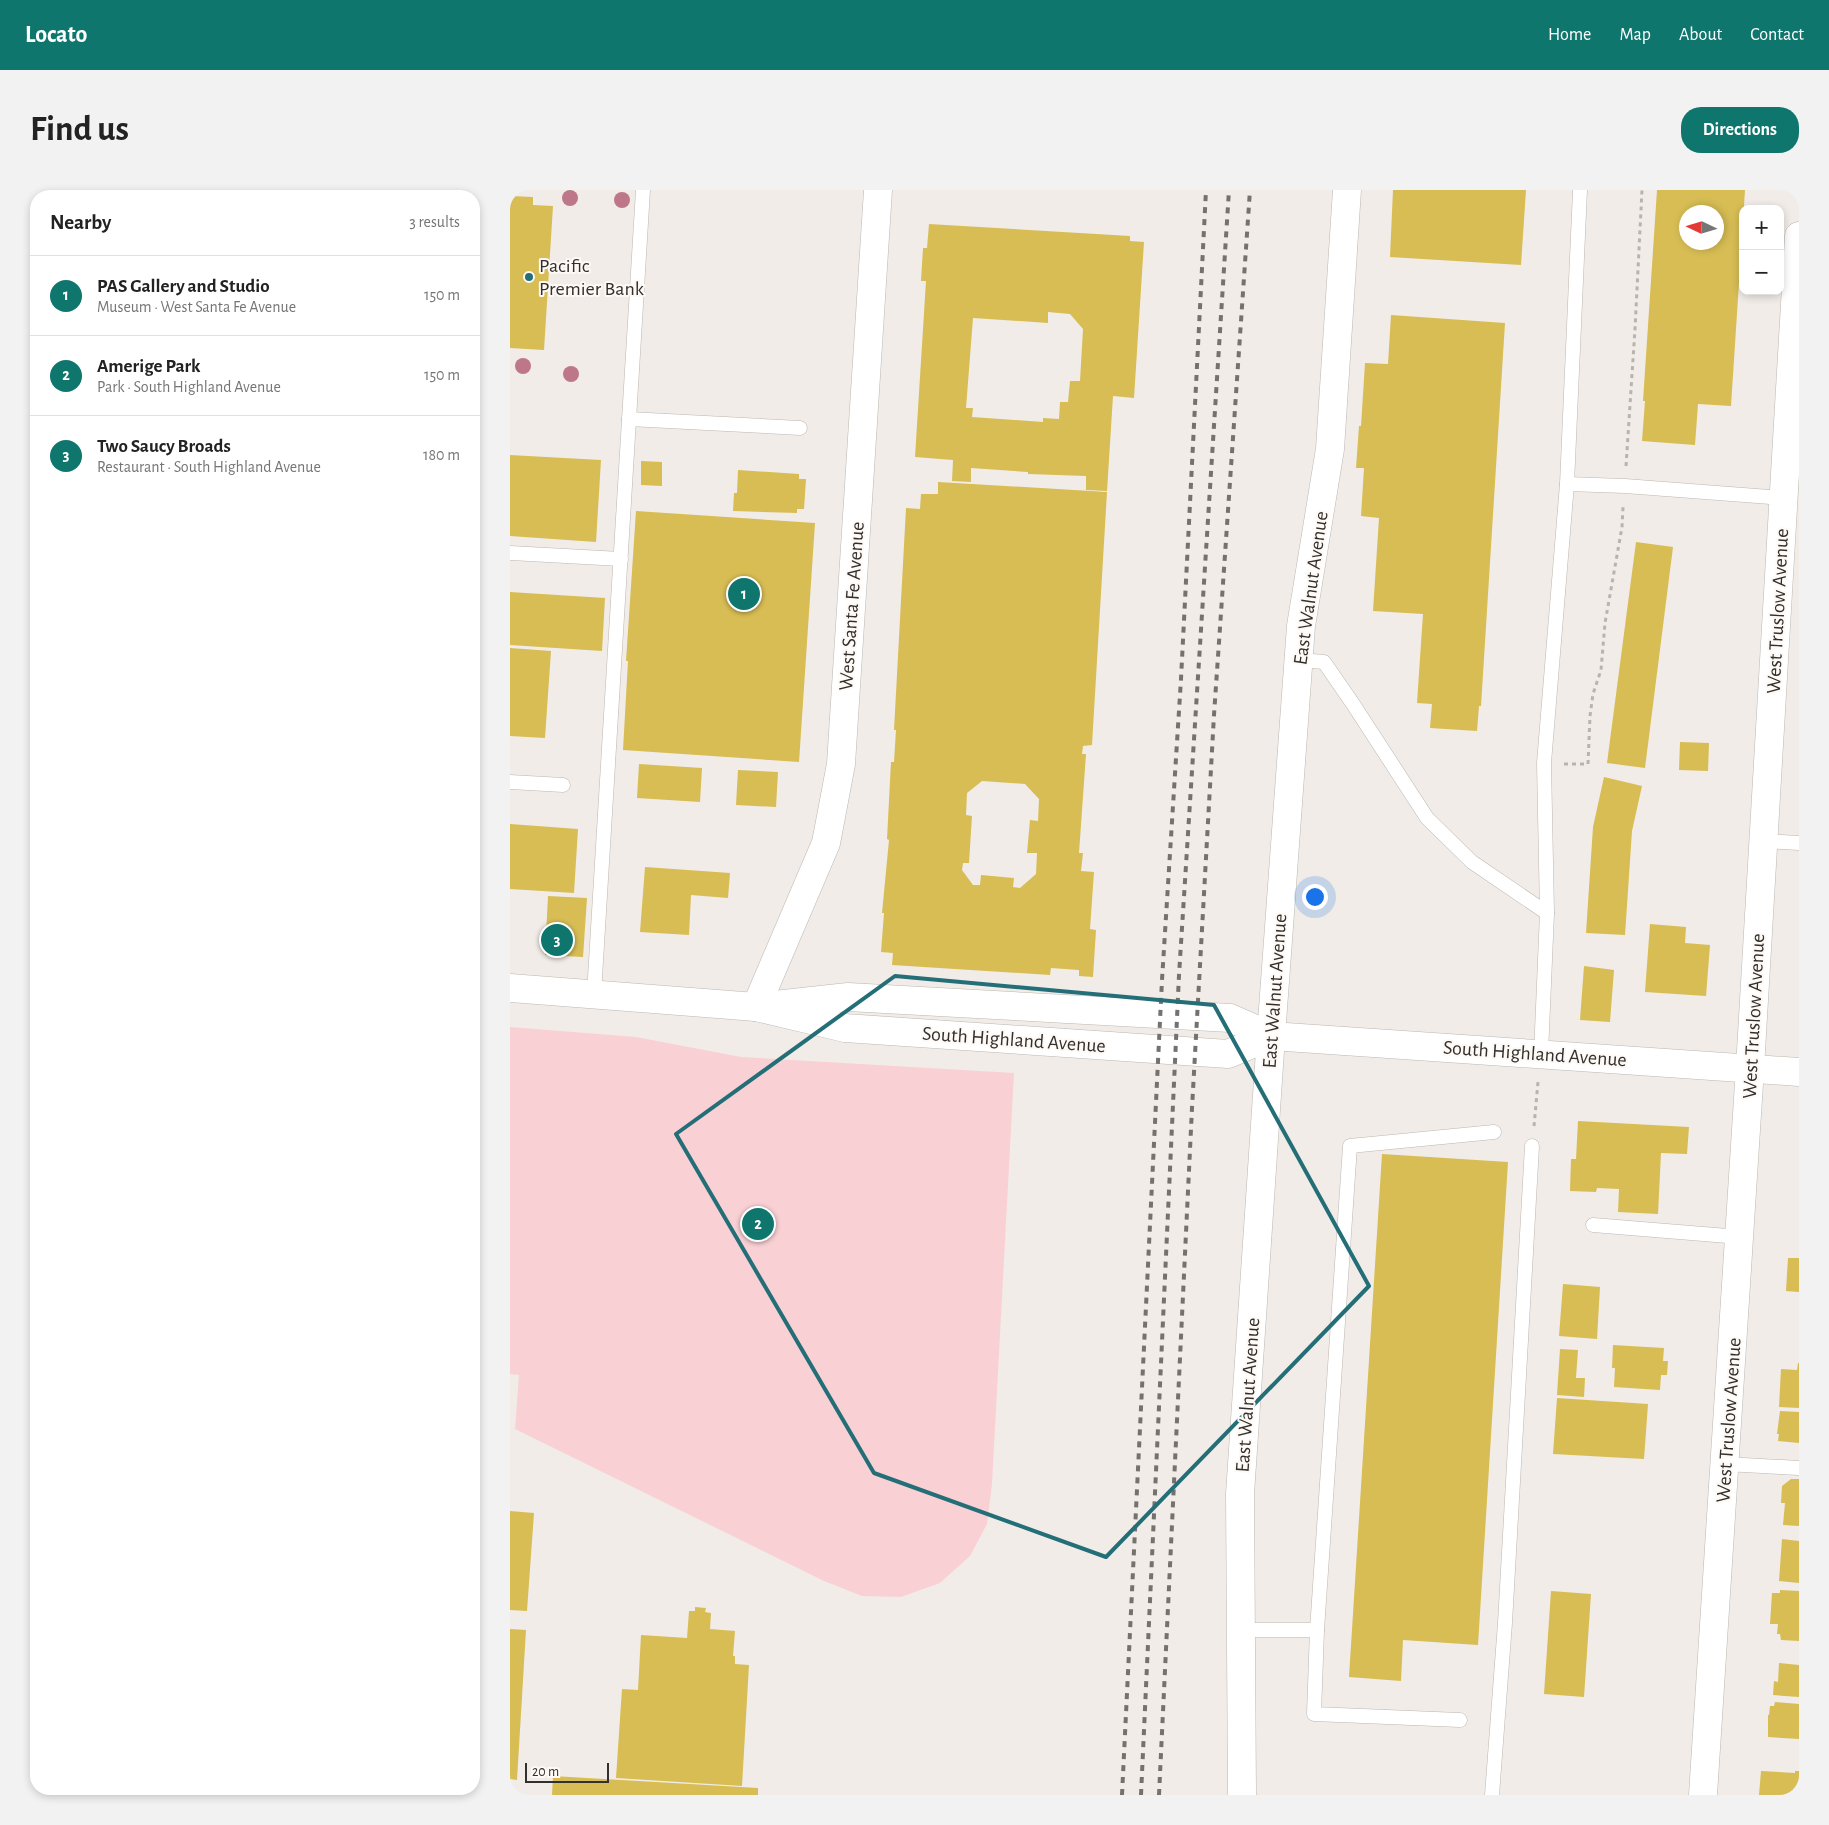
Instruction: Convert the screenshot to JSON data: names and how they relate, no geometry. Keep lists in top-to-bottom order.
{
  "streets": {
    "street": [
      "East Walnut Avenue",
      "West Santa Fe Avenue",
      "West Truslow Avenue",
      "South Highland Avenue"
    ]
  },
  "crossings": [
    ["East Walnut Avenue", "South Highland Avenue"],
    ["West Santa Fe Avenue", "South Highland Avenue"],
    ["West Truslow Avenue", "South Highland Avenue"]
  ],
  "places": ["Pacific Premier Bank"],
  "scale_bar": "20 m",
  "north": "left",
  "page": {
    "header": "Locato",
    "nav": [
      "Home",
      "Map",
      "About",
      "Contact"
    ],
    "buttons": "Directions",
    "title": "Find us",
    "heading": ["Nearby", "3 results"],
    "map_buttons": ["+", "−"],
    "list": [
      {
        "mark": "1",
        "name": "PAS Gallery and Studio",
        "note": "Museum · West Santa Fe Avenue",
        "value": "150 m"
      },
      {
        "mark": "2",
        "name": "Amerige Park",
        "note": "Park · South Highland Avenue",
        "value": "150 m"
      },
      {
        "mark": "3",
        "name": "Two Saucy Broads",
        "note": "Restaurant · South Highland Avenue",
        "value": "180 m"
      }
    ],
    "pins": ["1", "3", "2"],
    "scale": "20 m"
  }
}
